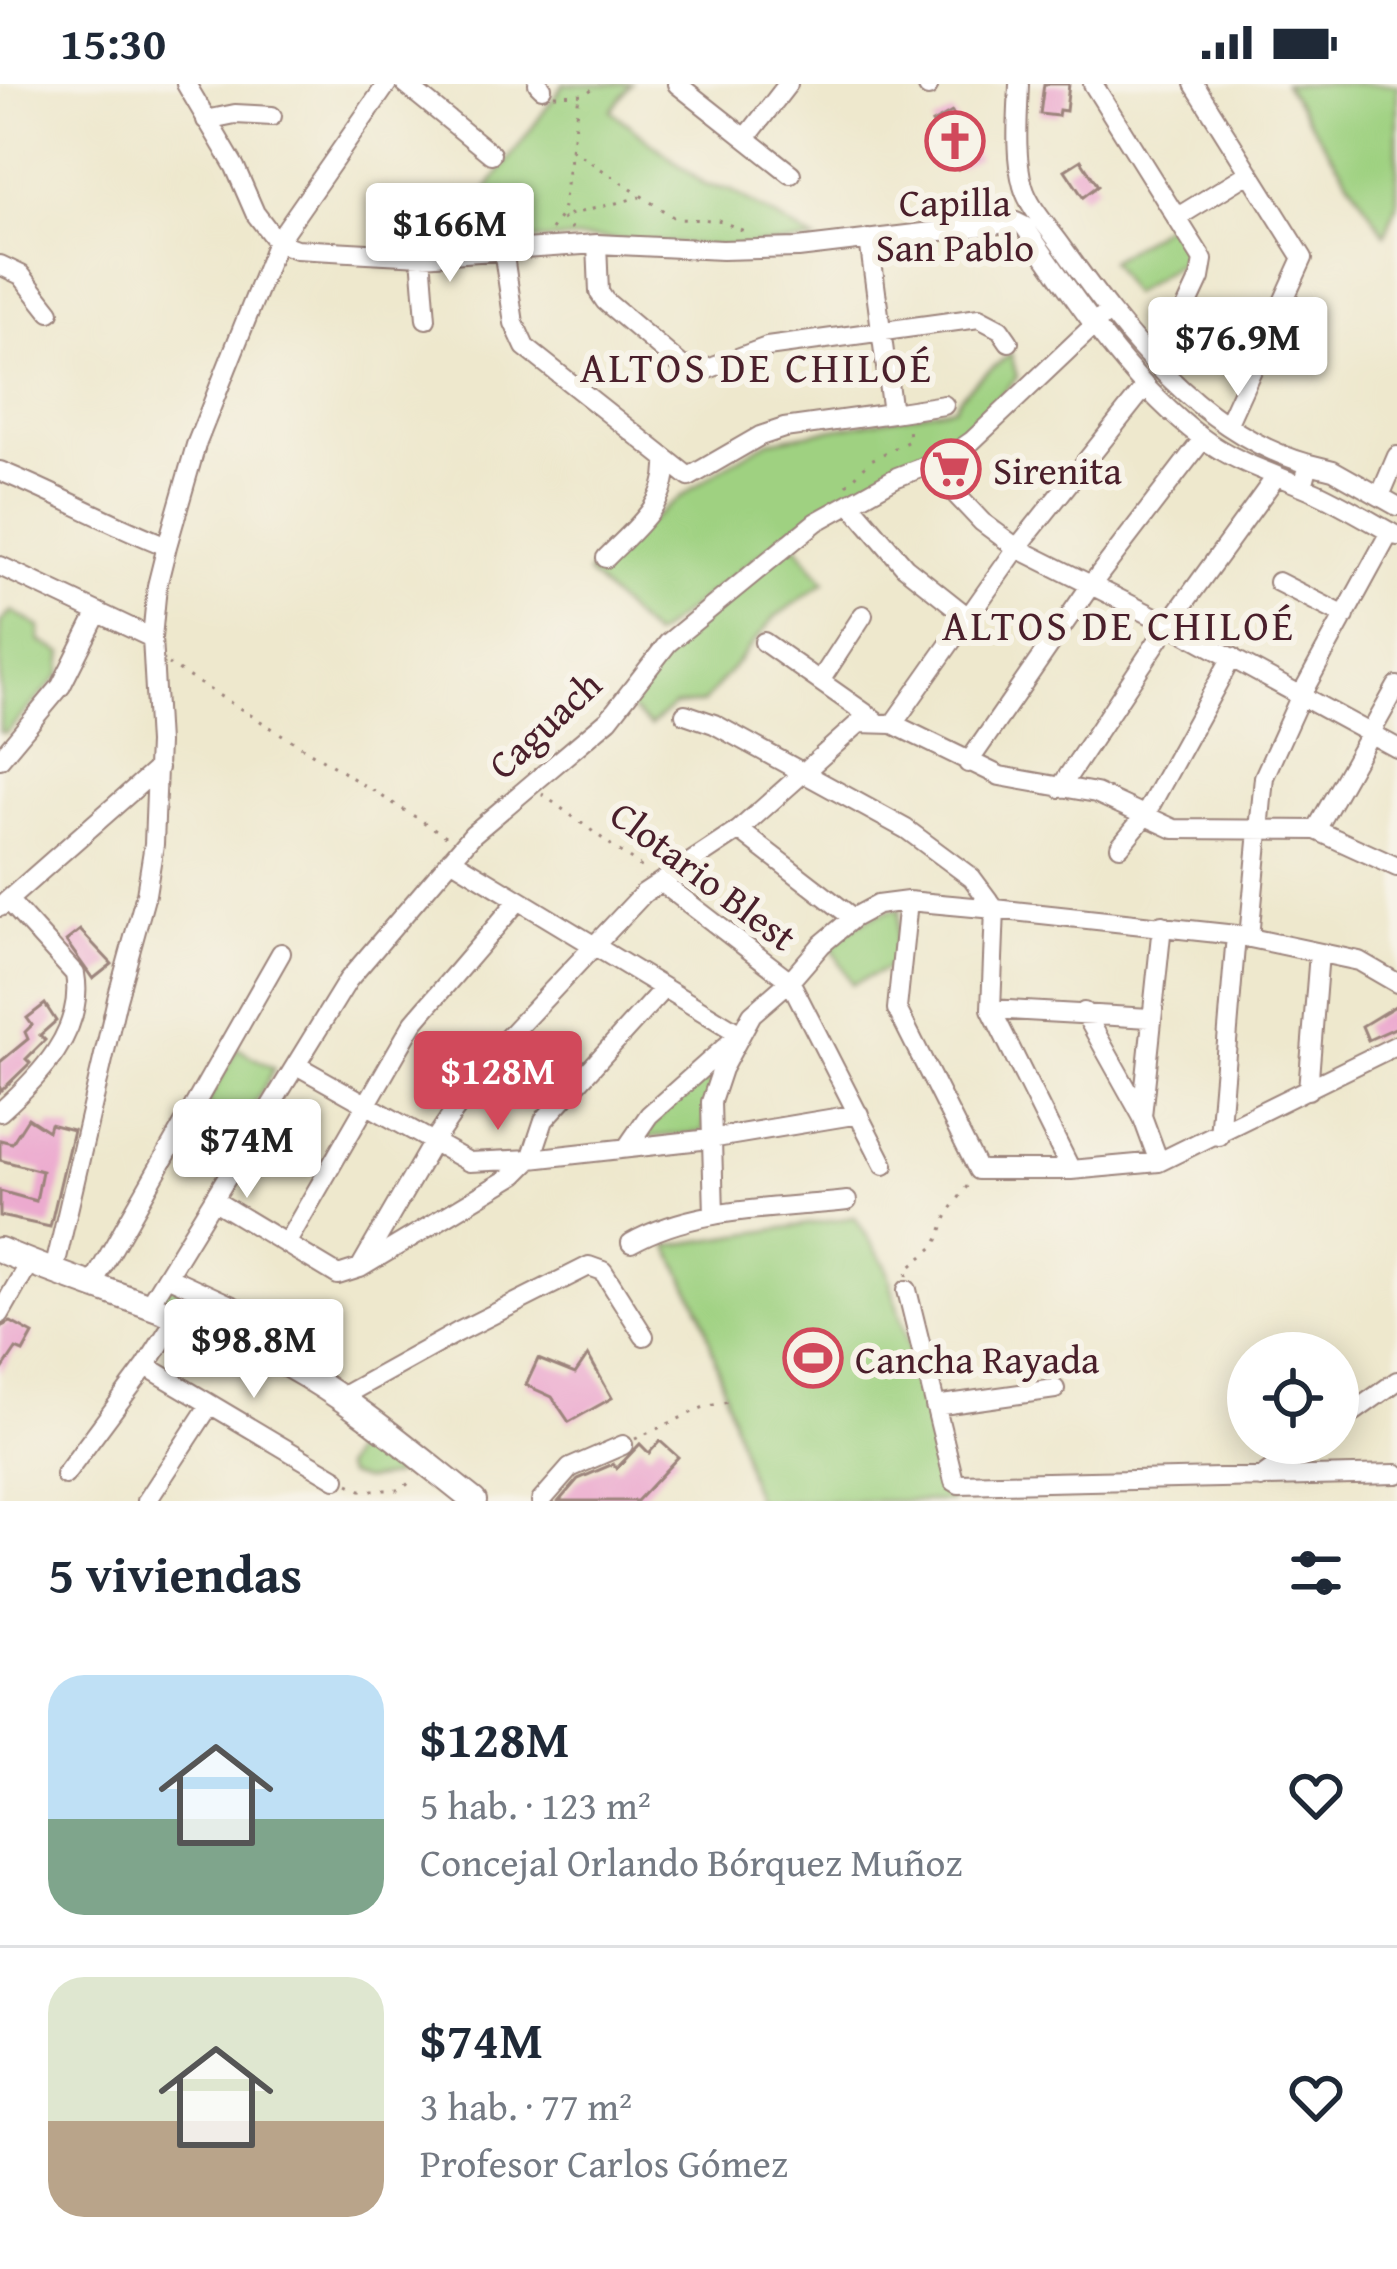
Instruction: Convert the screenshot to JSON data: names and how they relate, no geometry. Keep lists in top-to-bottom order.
{
  "streets": {
    "street": ["Caguach", "Clotario Blest"]
  },
  "crossings": [
    ["Caguach", "Clotario Blest"]
  ],
  "districts": ["ALTOS DE CHILOÉ", "ALTOS DE CHILOÉ"],
  "places": {
    "church": ["Capilla San Pablo"],
    "supermarket": ["Sirenita"],
    "sports": ["Cancha Rayada"]
  },
  "page": {
    "status": "15:30",
    "price": [
      "$166M",
      "$76.9M",
      "$128M",
      "$74M",
      "$98.8M"
    ],
    "heading": "5 viviendas",
    "list": [
      {
        "name": "$128M",
        "note": "5 hab. · 123 m² · Concejal Orlando Bórquez Muñoz"
      },
      {
        "name": "$74M",
        "note": "3 hab. · 77 m² · Profesor Carlos Gómez"
      }
    ]
  }
}
